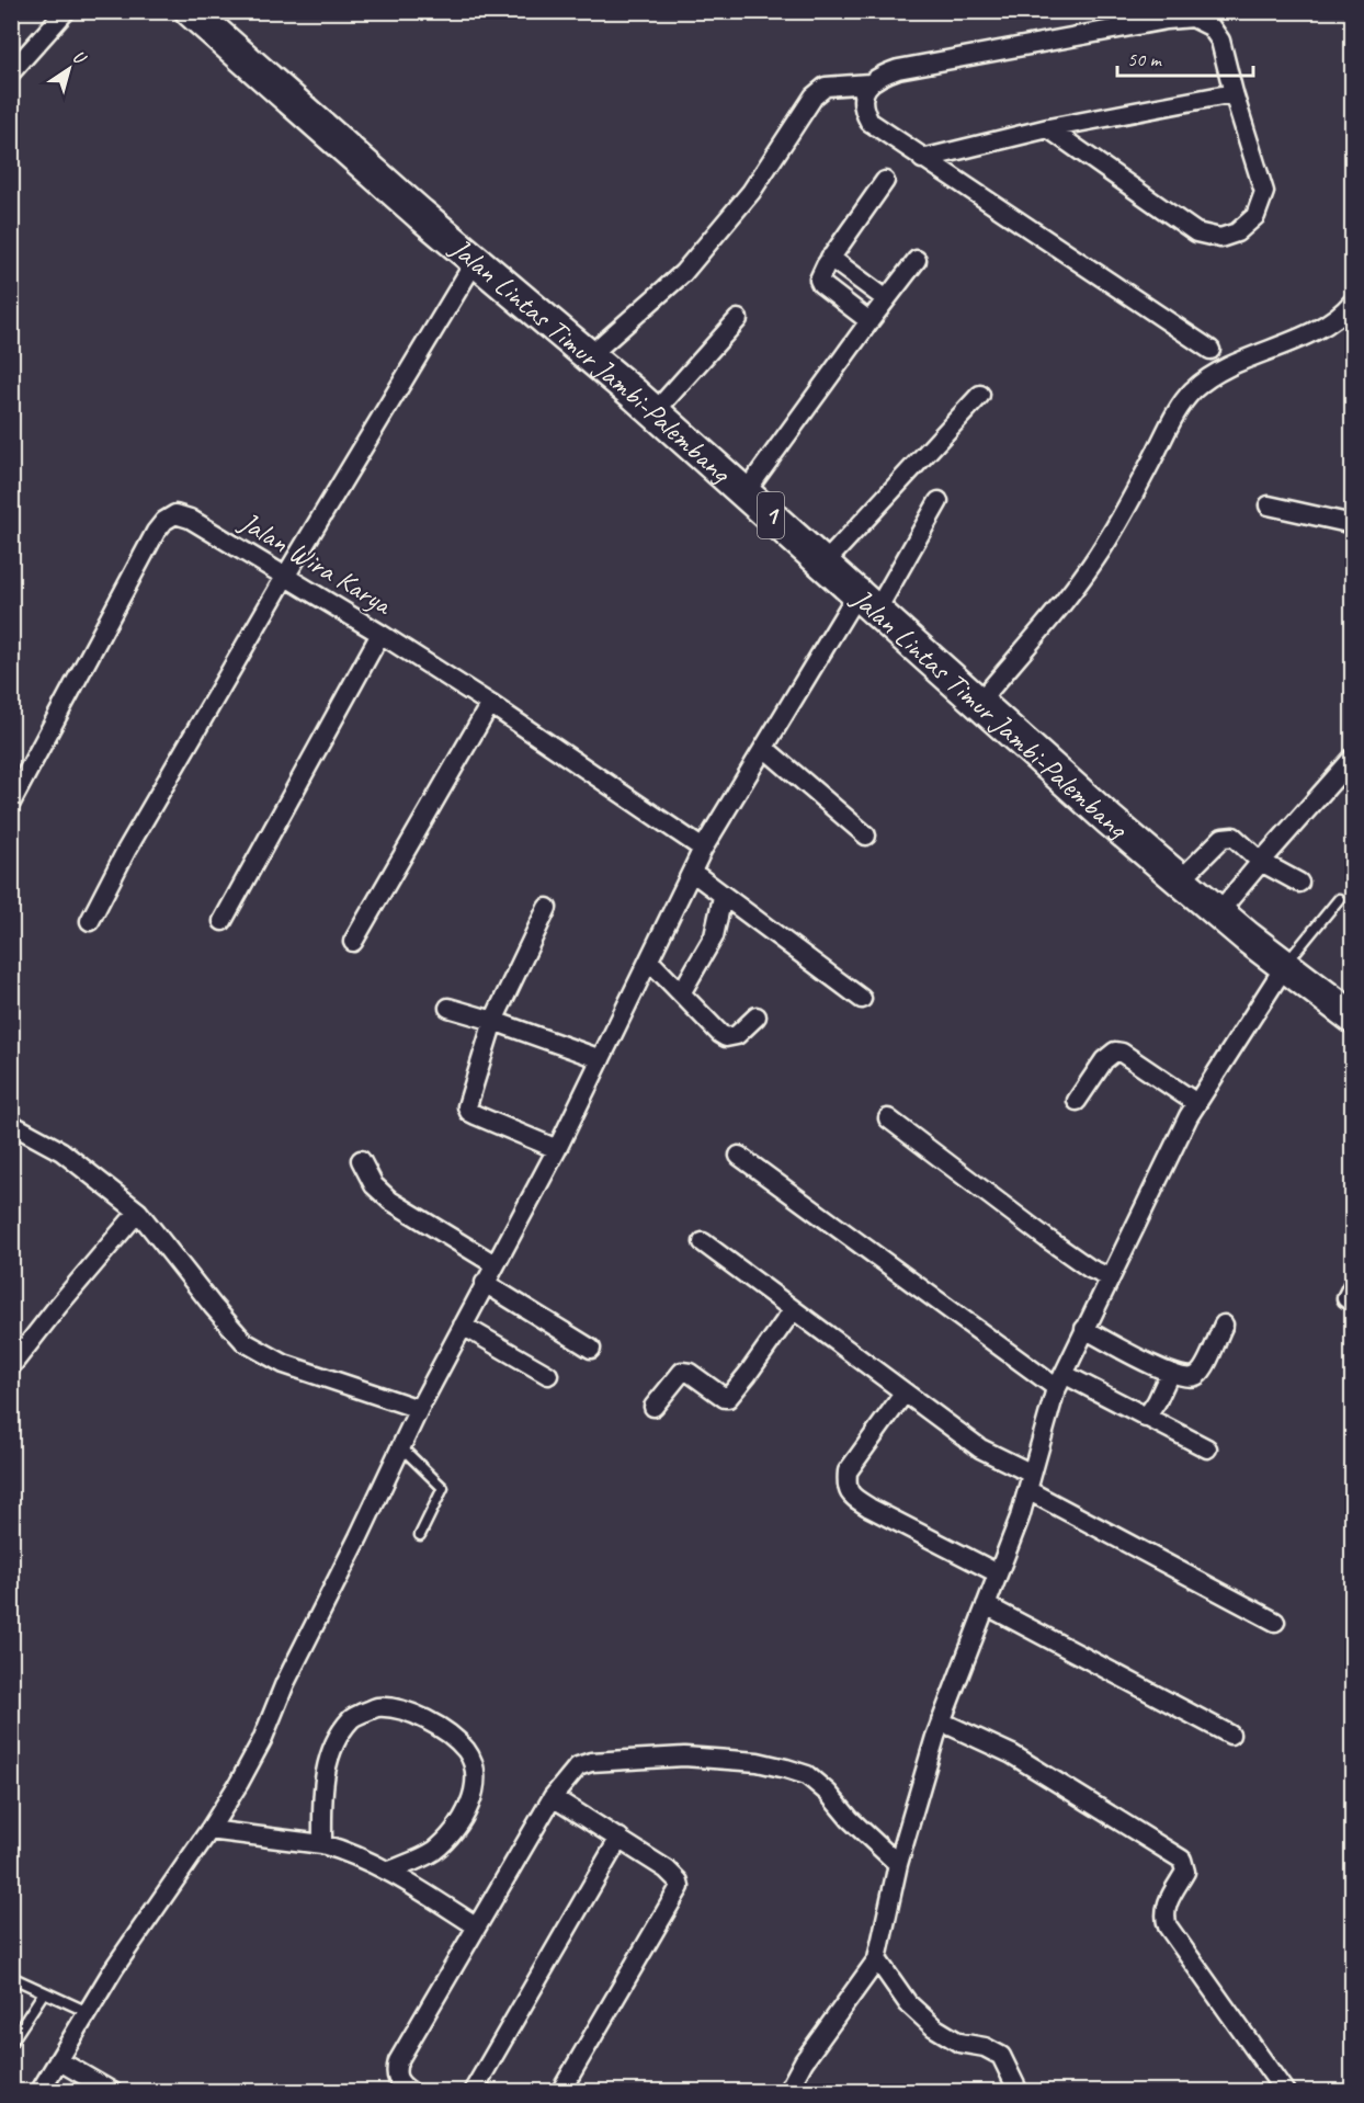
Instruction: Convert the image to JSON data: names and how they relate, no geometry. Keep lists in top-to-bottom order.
{
  "streets": {
    "highway": ["Jalan Lintas Timur Jambi-Palembang", "1"],
    "street": ["Jalan Wira Karya"]
  },
  "scale_bar": "50 m",
  "north": "top right"
}
